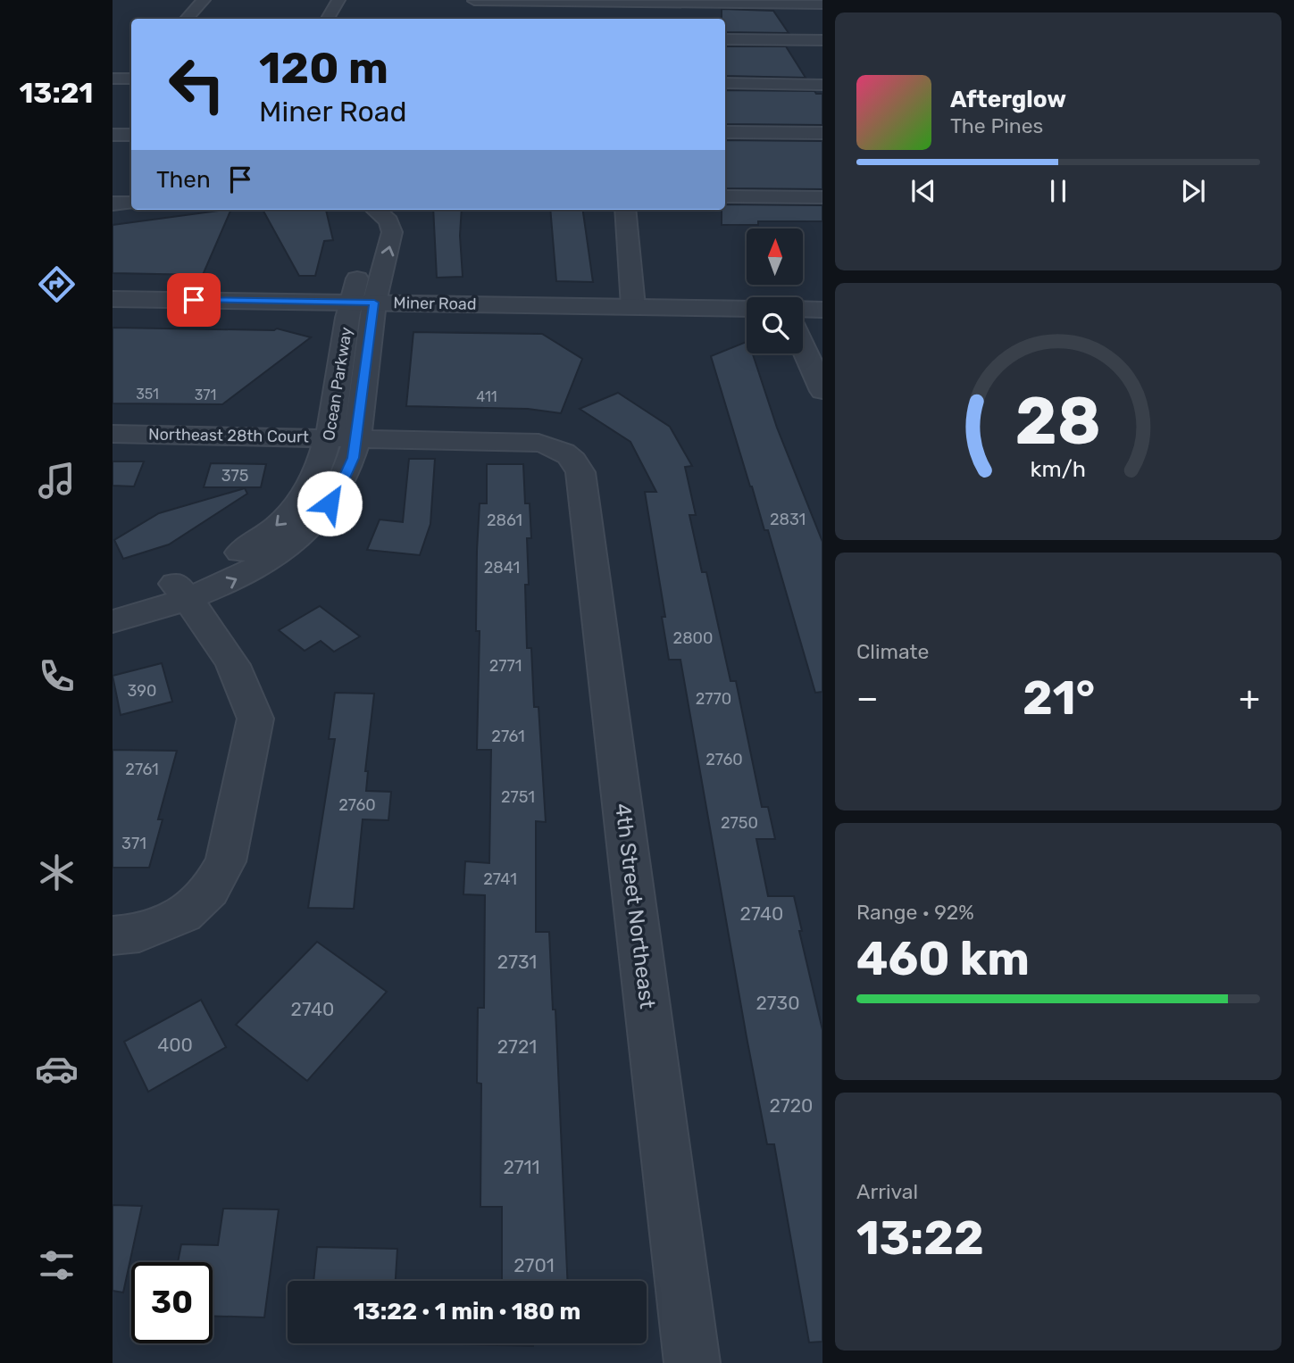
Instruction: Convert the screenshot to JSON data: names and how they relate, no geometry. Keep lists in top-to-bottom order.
{
  "streets": {
    "street": [
      "Miner Road",
      "Ocean Parkway",
      "Northeast 28th Court",
      "4th Street Northeast"
    ]
  },
  "crossings": [
    ["Miner Road", "Ocean Parkway"],
    ["Ocean Parkway", "Northeast 28th Court"],
    ["Northeast 28th Court", "4th Street Northeast"]
  ],
  "house_numbers": [
    "351",
    "371",
    "411",
    "375",
    "2831",
    "2861",
    "2841",
    "2800",
    "2771",
    "390",
    "2770",
    "2761",
    "2760",
    "2761",
    "2751",
    "2760",
    "2750",
    "371",
    "2741",
    "2740",
    "2731",
    "2730",
    "2740",
    "400",
    "2721",
    "2720",
    "2711",
    "2701"
  ],
  "north": "top",
  "page": {
    "tabs": "13:21",
    "turn": ["120 m", "Miner Road"],
    "song": ["Afterglow", "The Pines"],
    "then": "Then",
    "tile": [
      "Climate",
      ["Range · 92%", "460 km"],
      ["Arrival", "13:22"]
    ],
    "heat": ["−", "21°", "+"],
    "limit": "30",
    "trip": "13:22 · 1 min · 180 m",
    "gauge": ["28", "km/h"]
  }
}
